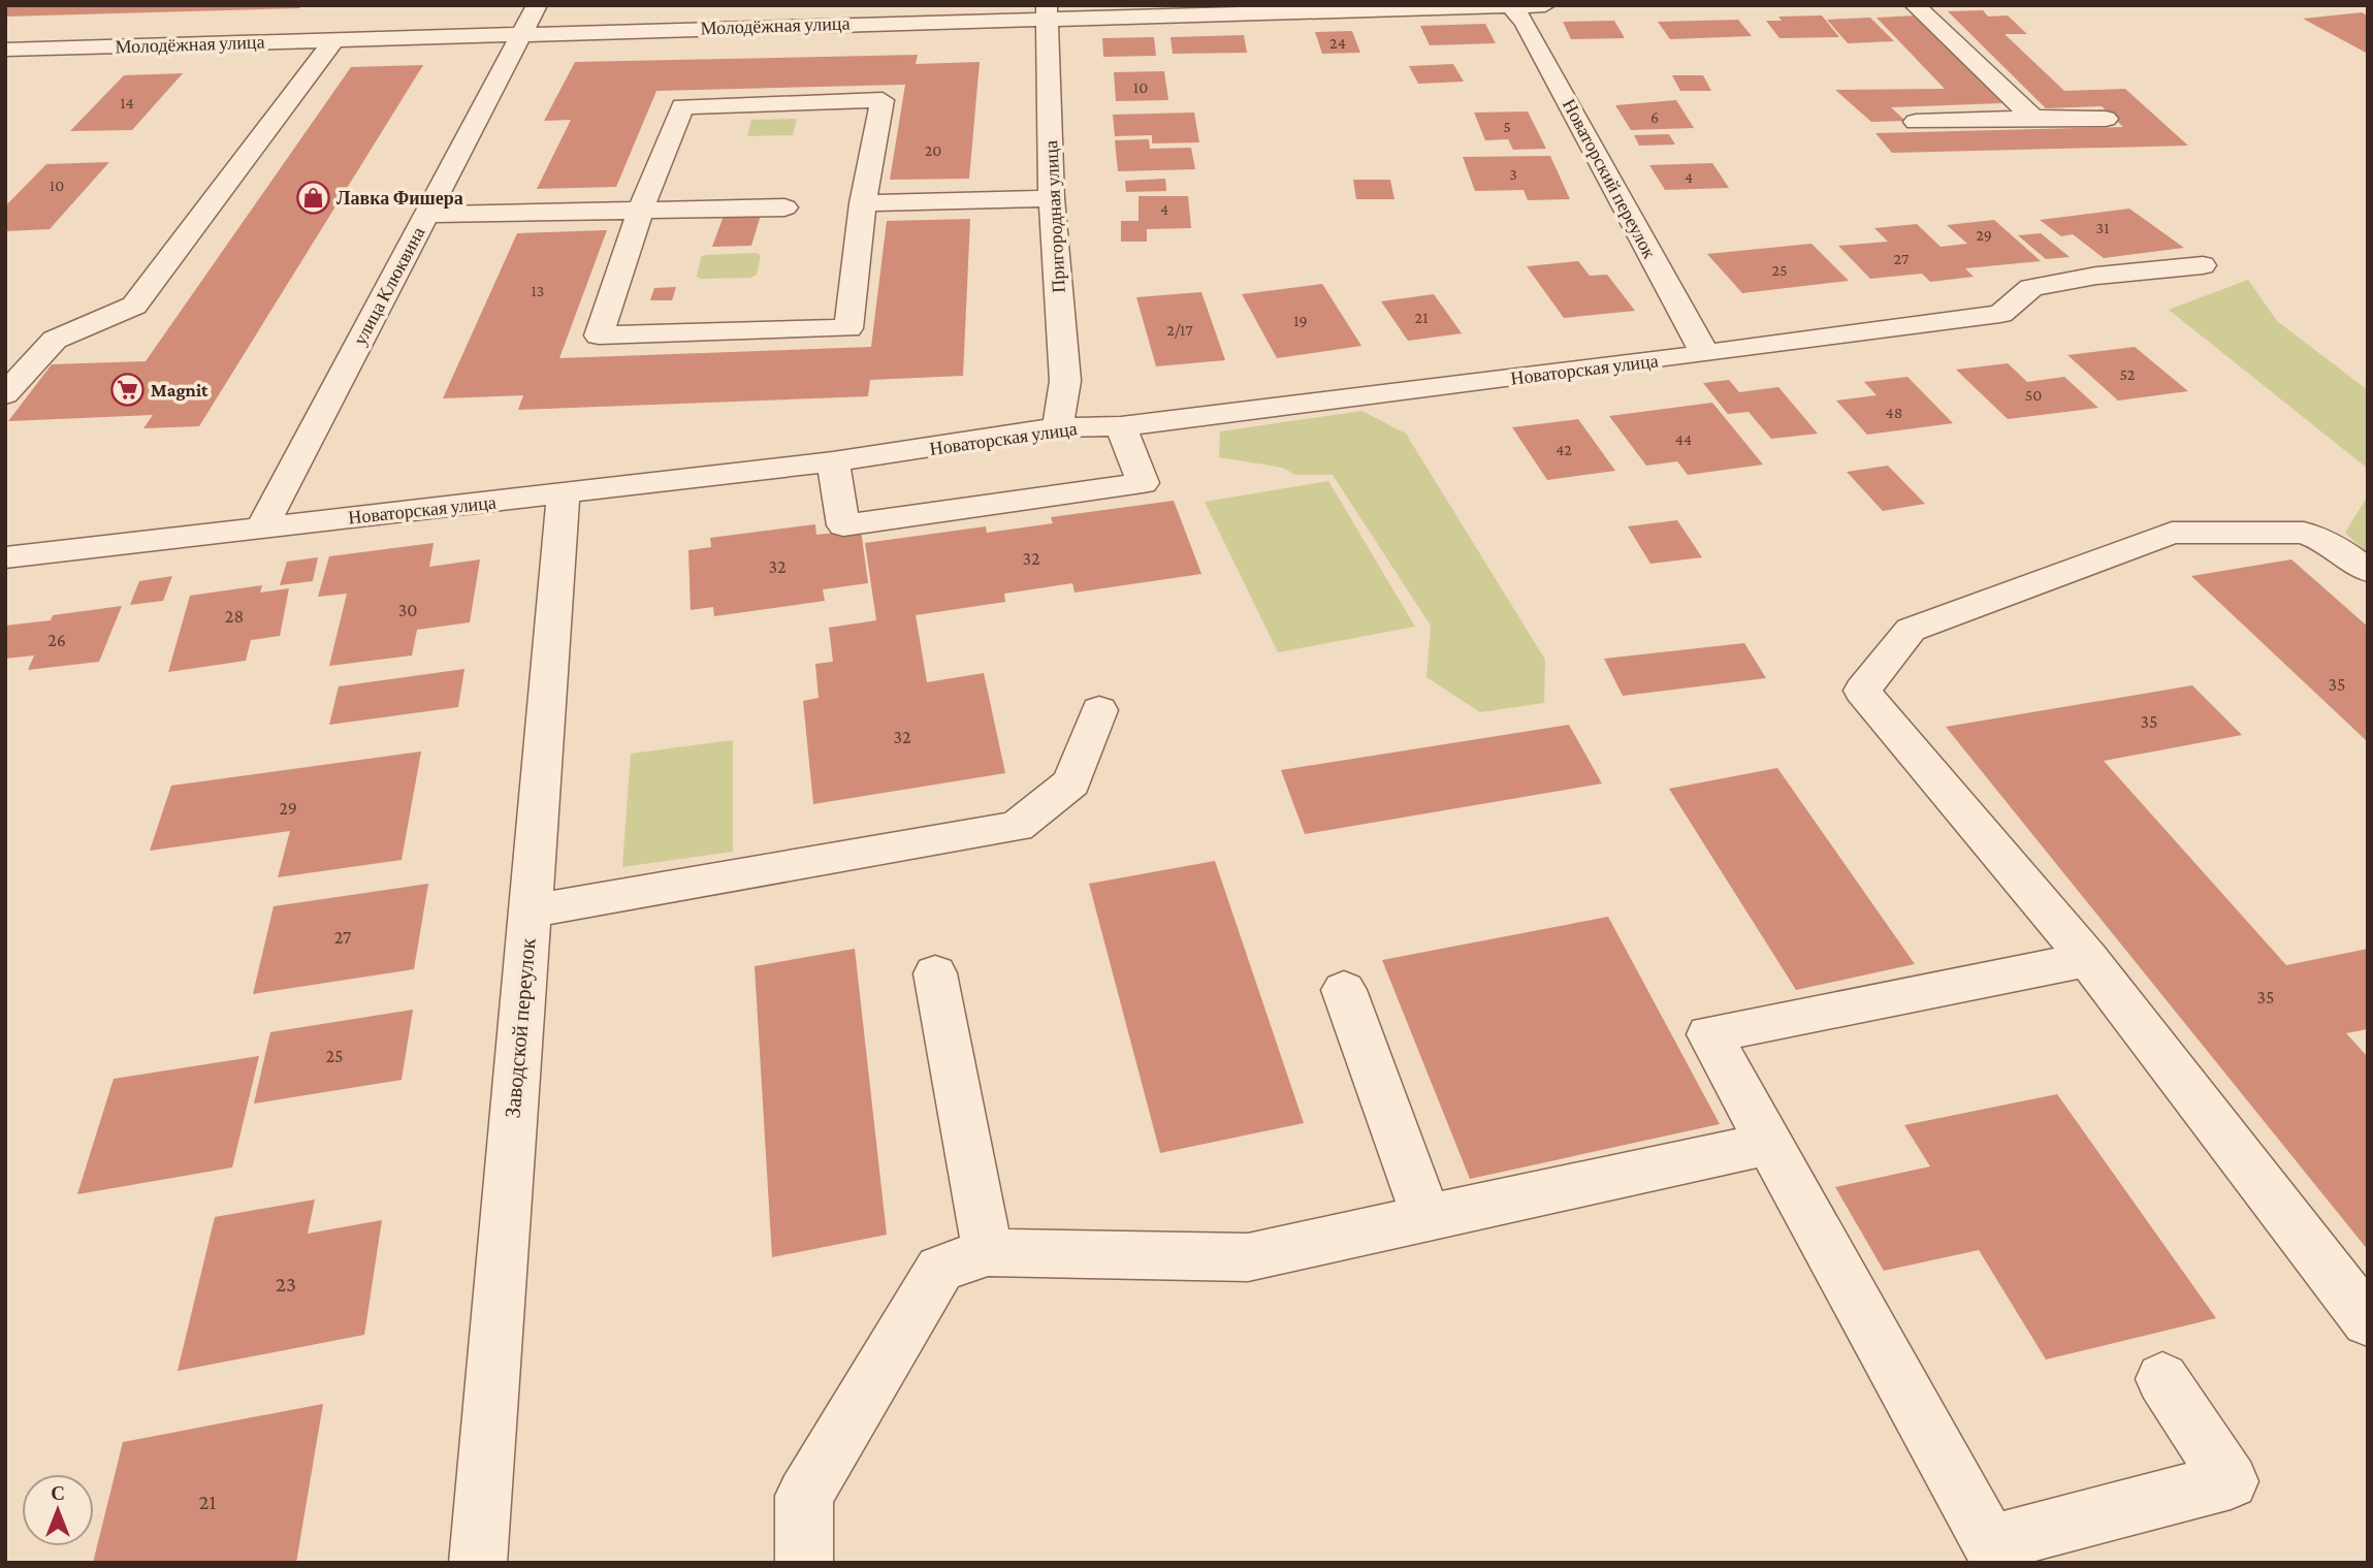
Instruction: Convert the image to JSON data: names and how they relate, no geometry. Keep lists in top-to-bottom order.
{
  "streets": {
    "street": [
      "Молодёжная улица",
      "Новаторский переулок",
      "Пригородная улица",
      "улица Клюквина",
      "Новаторская улица",
      "Заводской переулок"
    ]
  },
  "crossings": [
    ["Молодёжная улица", "Новаторский переулок"],
    ["Молодёжная улица", "Пригородная улица"],
    ["Молодёжная улица", "улица Клюквина"],
    ["Новаторский переулок", "Новаторская улица"],
    ["Пригородная улица", "Новаторская улица"],
    ["улица Клюквина", "Новаторская улица"],
    ["Новаторская улица", "Заводской переулок"]
  ],
  "places": {
    "shop": ["Лавка Фишера"],
    "supermarket": ["Magnit"]
  },
  "house_numbers": [
    "24",
    "10",
    "14",
    "6",
    "5",
    "20",
    "3",
    "4",
    "10",
    "4",
    "31",
    "29",
    "27",
    "25",
    "13",
    "21",
    "19",
    "2/17",
    "52",
    "50",
    "48",
    "44",
    "42",
    "32",
    "32",
    "30",
    "28",
    "26",
    "35",
    "35",
    "32",
    "29",
    "27",
    "35",
    "25",
    "23",
    "21"
  ],
  "north": "top"
}
